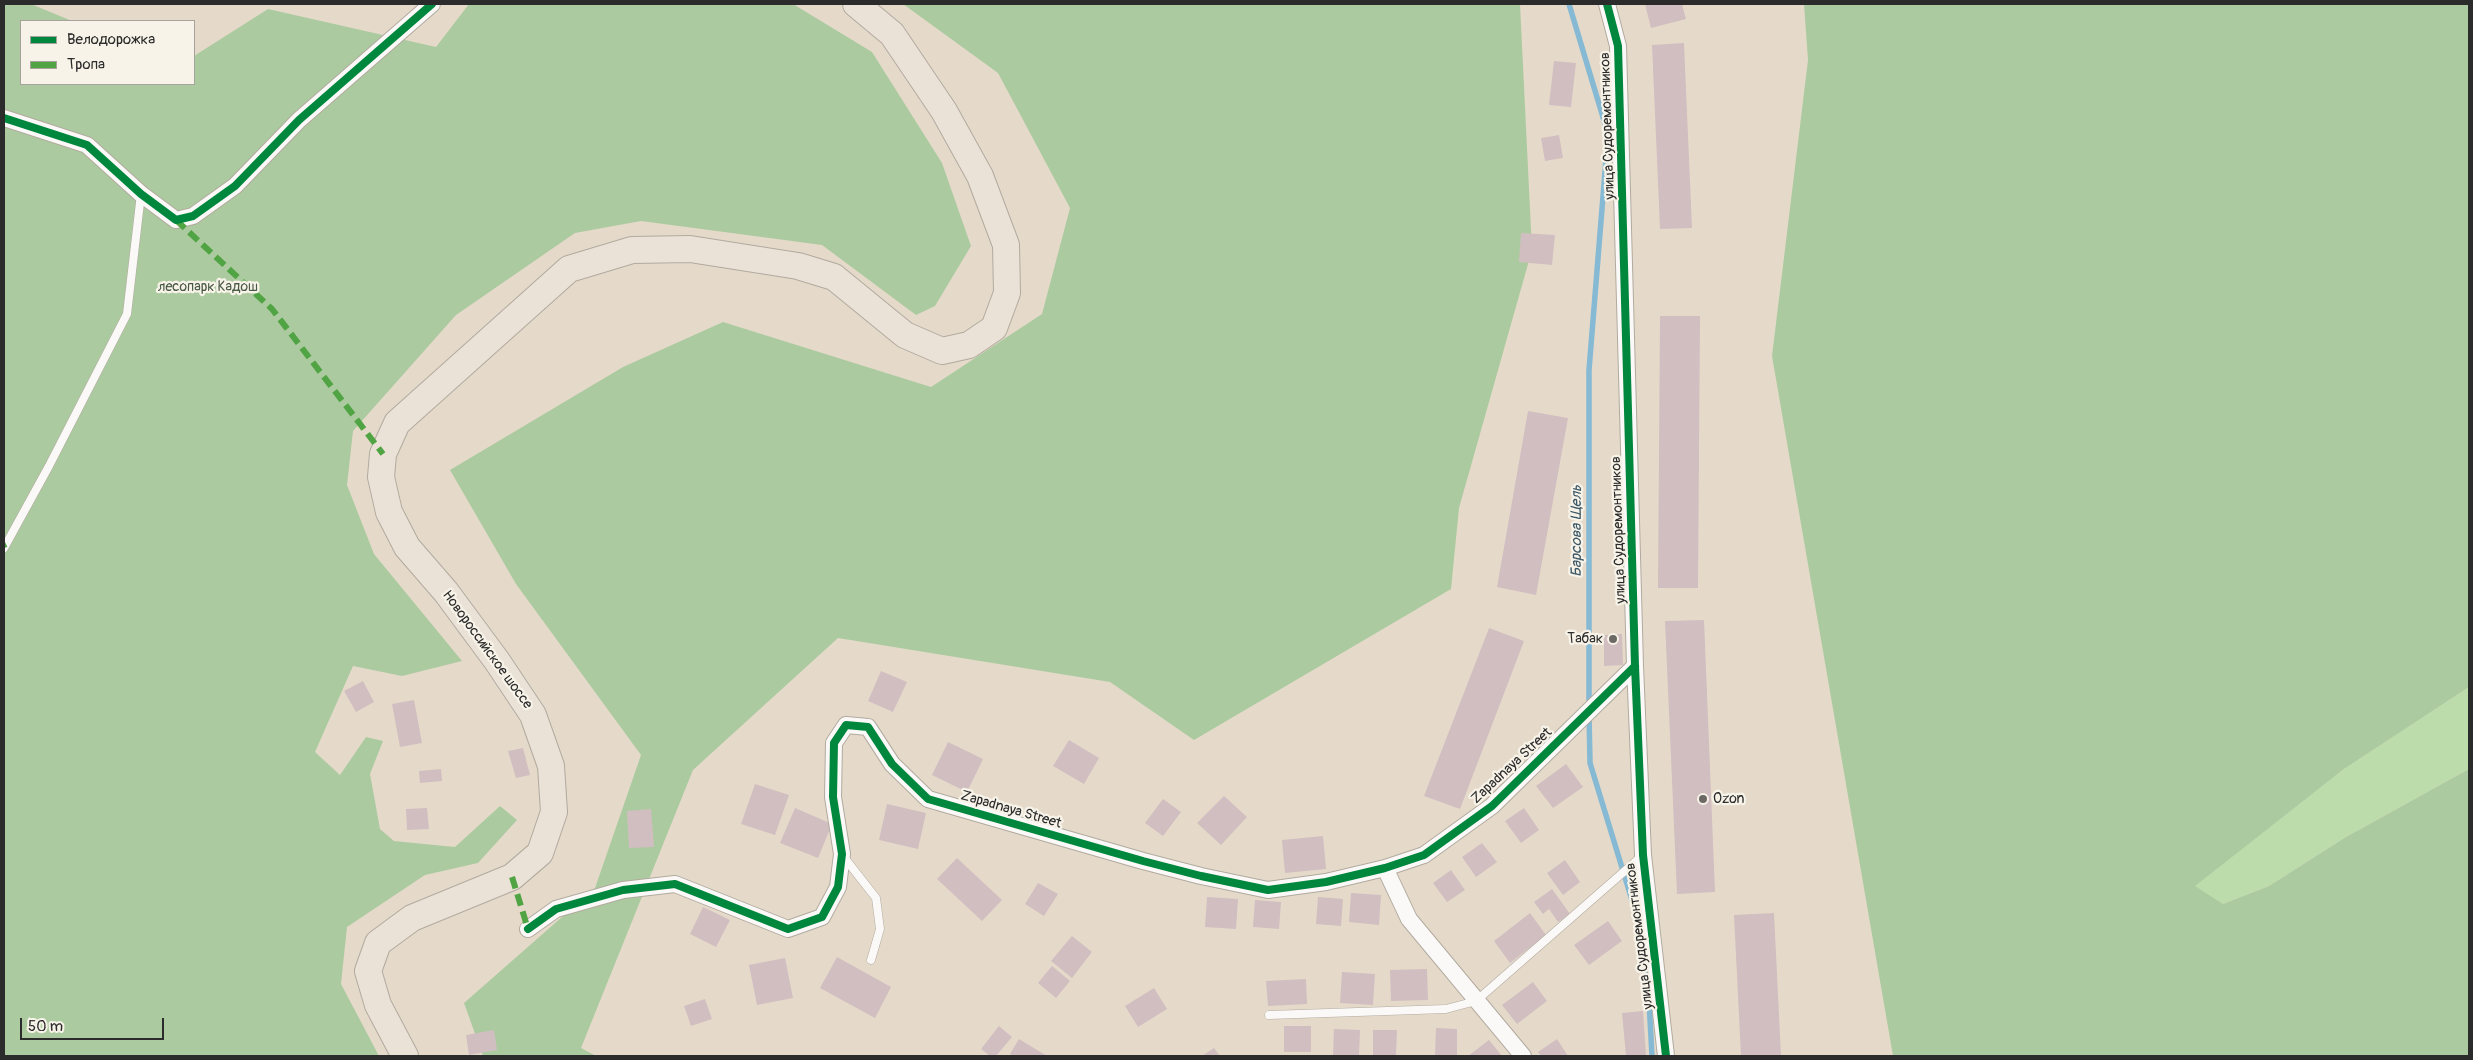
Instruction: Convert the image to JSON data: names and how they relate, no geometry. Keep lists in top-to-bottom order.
{
  "streets": {
    "highway": ["Новороссийское шоссе"],
    "street": ["улица Судоремонтников", "Zapadnaya Street"]
  },
  "crossings": [
    ["улица Судоремонтников", "Zapadnaya Street"]
  ],
  "water": ["Барсова Щель"],
  "parks": ["лесопарк Кадош"],
  "places": ["Табак", "Ozon"],
  "legend": ["Велодорожка", "Тропа"],
  "scale_bar": "50 m"
}
